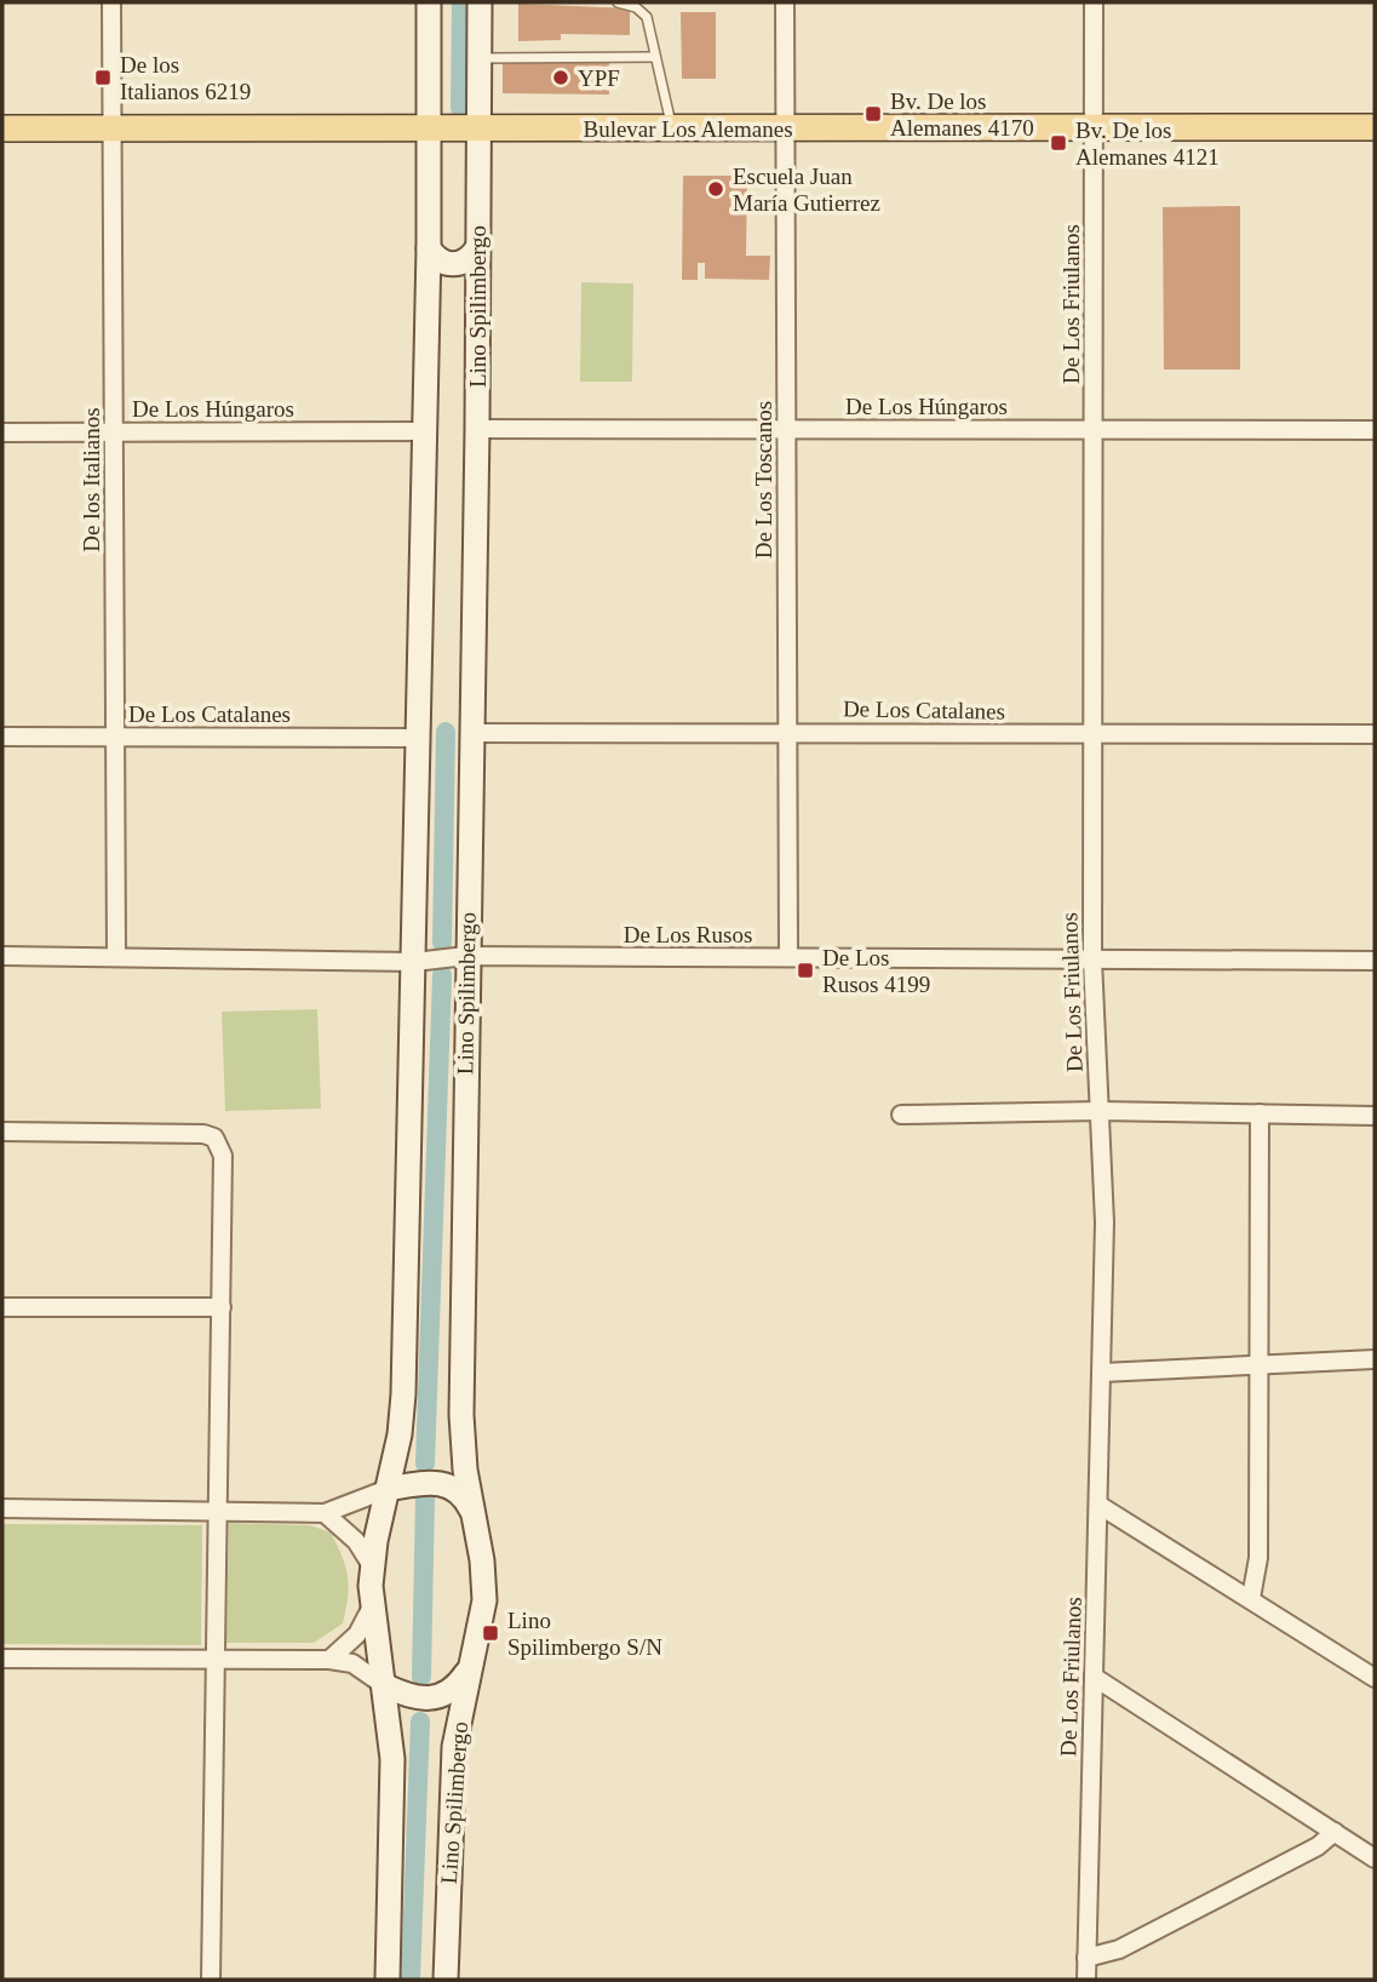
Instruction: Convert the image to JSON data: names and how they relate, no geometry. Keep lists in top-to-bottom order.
{
  "streets": {
    "main road": ["Bulevar Los Alemanes", "Lino Spilimbergo"],
    "street": [
      "De Los Friulanos",
      "De Los Húngaros",
      "De los Italianos",
      "De Los Toscanos",
      "De Los Catalanes",
      "De Los Rusos"
    ]
  },
  "crossings": [
    ["Bulevar Los Alemanes", "De Los Friulanos"],
    ["Bulevar Los Alemanes", "Lino Spilimbergo"],
    ["Bulevar Los Alemanes", "De los Italianos"],
    ["Bulevar Los Alemanes", "De Los Toscanos"],
    ["De Los Friulanos", "De Los Húngaros"],
    ["De Los Friulanos", "De Los Catalanes"],
    ["De Los Friulanos", "De Los Rusos"],
    ["Lino Spilimbergo", "De Los Húngaros"],
    ["Lino Spilimbergo", "De Los Catalanes"],
    ["Lino Spilimbergo", "De Los Rusos"],
    ["De Los Húngaros", "De los Italianos"],
    ["De Los Húngaros", "De Los Toscanos"],
    ["De los Italianos", "De Los Catalanes"],
    ["De los Italianos", "De Los Rusos"],
    ["De Los Toscanos", "De Los Catalanes"],
    ["De Los Toscanos", "De Los Rusos"]
  ],
  "places": {
    "transit": [
      "De los Italianos 6219",
      "Bv. De los Alemanes 4170",
      "Bv. De los Alemanes 4121",
      "De Los Rusos 4199",
      "Lino Spilimbergo S/N"
    ],
    "other": ["YPF", "Escuela Juan María Gutierrez"]
  }
}
